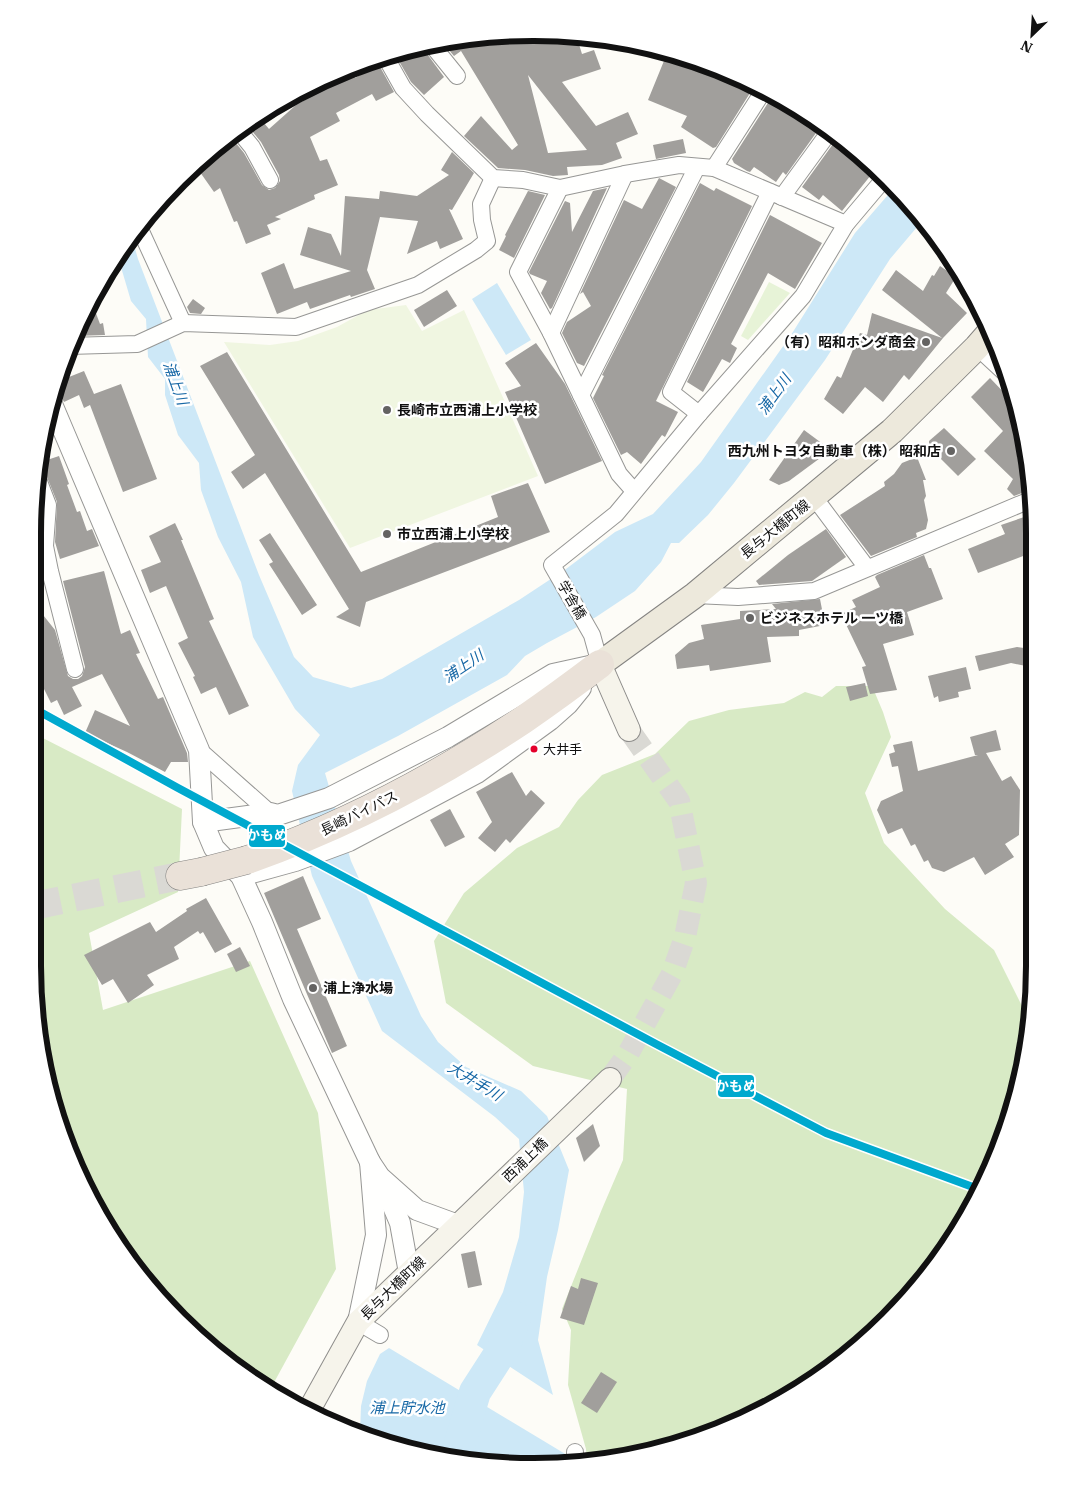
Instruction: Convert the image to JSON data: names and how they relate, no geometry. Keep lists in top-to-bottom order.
{
  "streets": {
    "highway": ["長崎バイパス"],
    "main road": ["長与大橋町線", "西浦上橋"],
    "street": ["学舎橋"]
  },
  "crossings": [
    ["長与大橋町線", "学舎橋"],
    ["長与大橋町線", "長崎バイパス"],
    ["長与大橋町線", "西浦上橋"],
    ["学舎橋", "長崎バイパス"]
  ],
  "water": ["浦上川", "大井手川", "浦上貯水池"],
  "places": [
    "（有）昭和ホンダ商会",
    "長崎市立西浦上小学校",
    "西九州トヨタ自動車（株） 昭和店",
    "市立西浦上小学校",
    "ビジネスホテル 一ツ橋",
    "大井手",
    "浦上浄水場"
  ],
  "lines": ["transit line かもめ"],
  "north": "bottom left"
}
